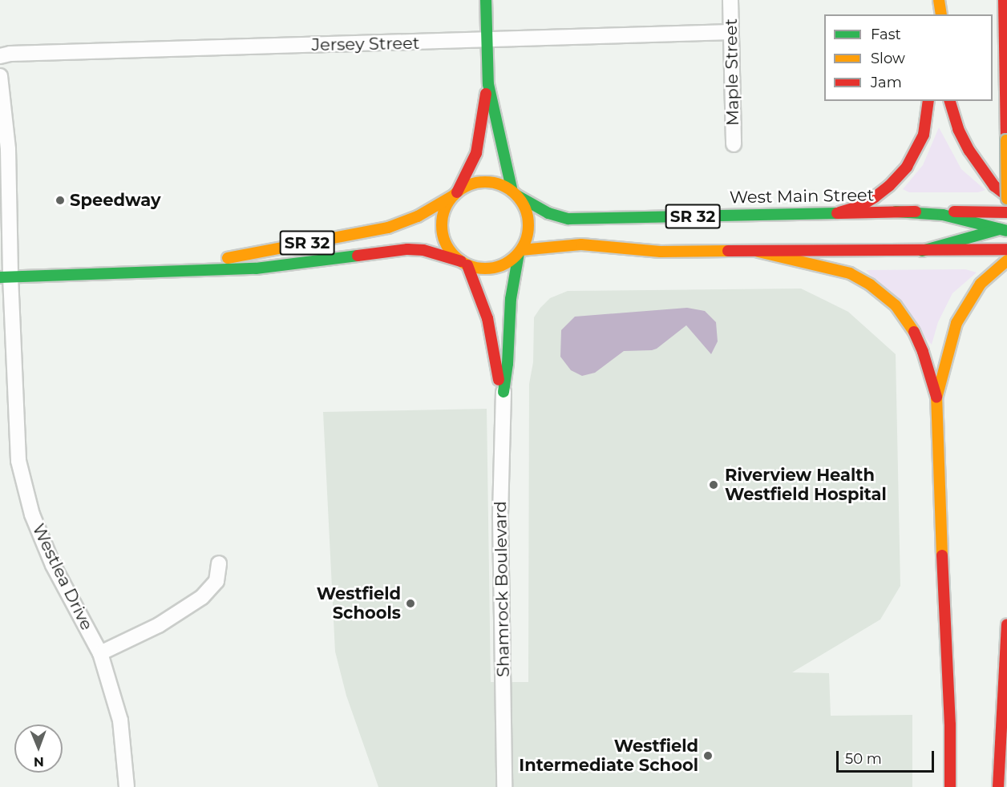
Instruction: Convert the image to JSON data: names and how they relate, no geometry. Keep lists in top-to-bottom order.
{
  "streets": {
    "main road": ["West Main Street", "SR 32", "Shamrock Boulevard"],
    "street": ["Jersey Street", "Maple Street", "Westlea Drive"]
  },
  "crossings": [
    ["Jersey Street", "Maple Street"],
    ["West Main Street", "SR 32"],
    ["West Main Street", "Shamrock Boulevard"],
    ["SR 32", "Westlea Drive"],
    ["SR 32", "Shamrock Boulevard"]
  ],
  "places": [
    "Speedway",
    "Riverview Health Westfield Hospital",
    "Westfield Schools",
    "Westfield Intermediate School"
  ],
  "legend": ["Fast", "Slow", "Jam"],
  "scale_bar": "50 m",
  "north": "bottom"
}
